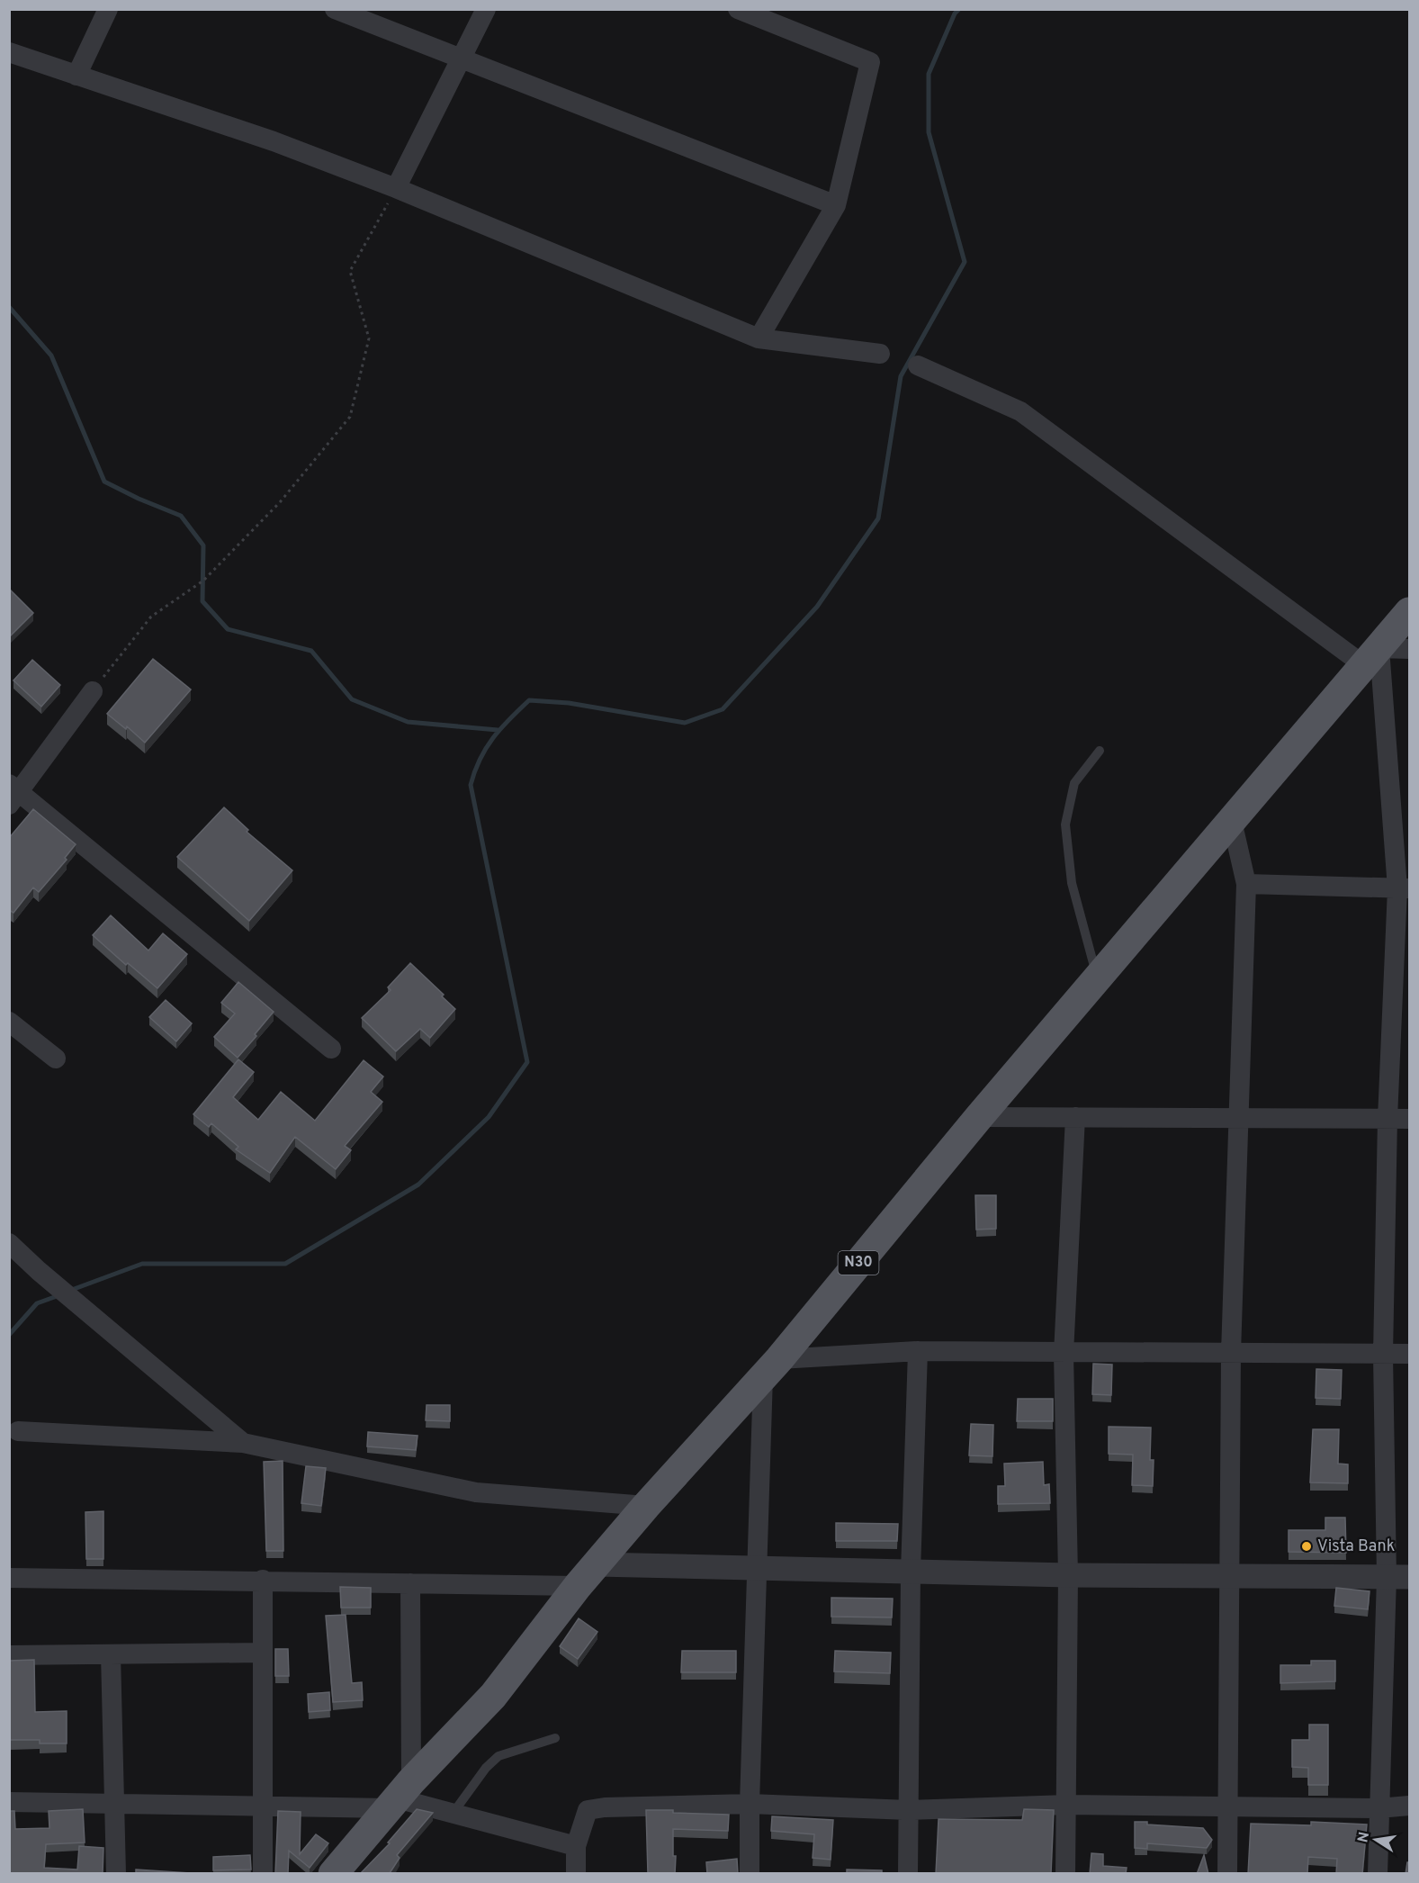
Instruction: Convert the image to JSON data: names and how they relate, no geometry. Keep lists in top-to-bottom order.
{
  "streets": {
    "main road": ["N30"]
  },
  "places": ["Vista Bank"],
  "north": "left"
}
